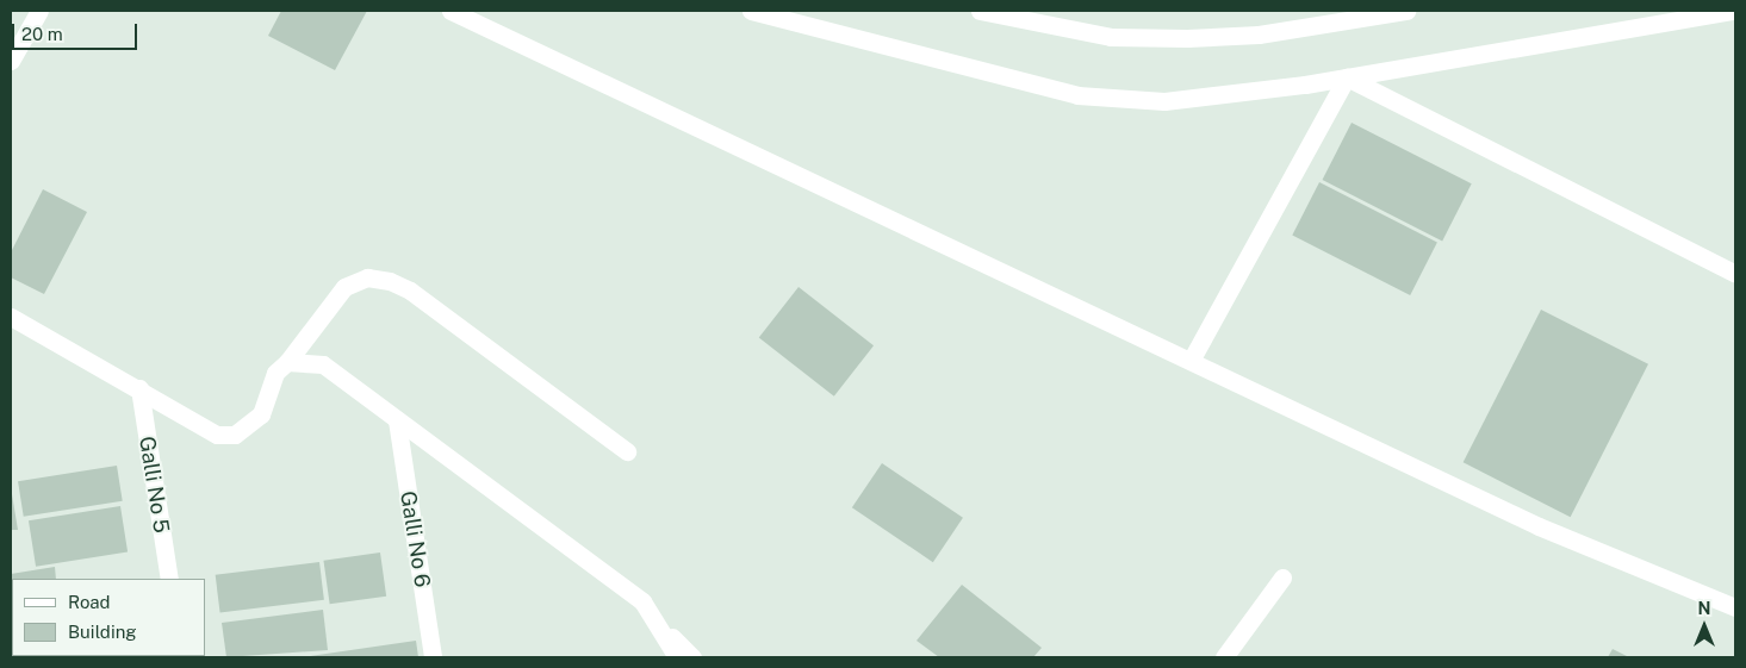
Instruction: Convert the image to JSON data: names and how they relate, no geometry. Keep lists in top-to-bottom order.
{
  "streets": {
    "street": ["Galli No 5", "Galli No 6"]
  },
  "legend": ["Road", "Building"],
  "scale_bar": "20 m",
  "north": "top"
}
